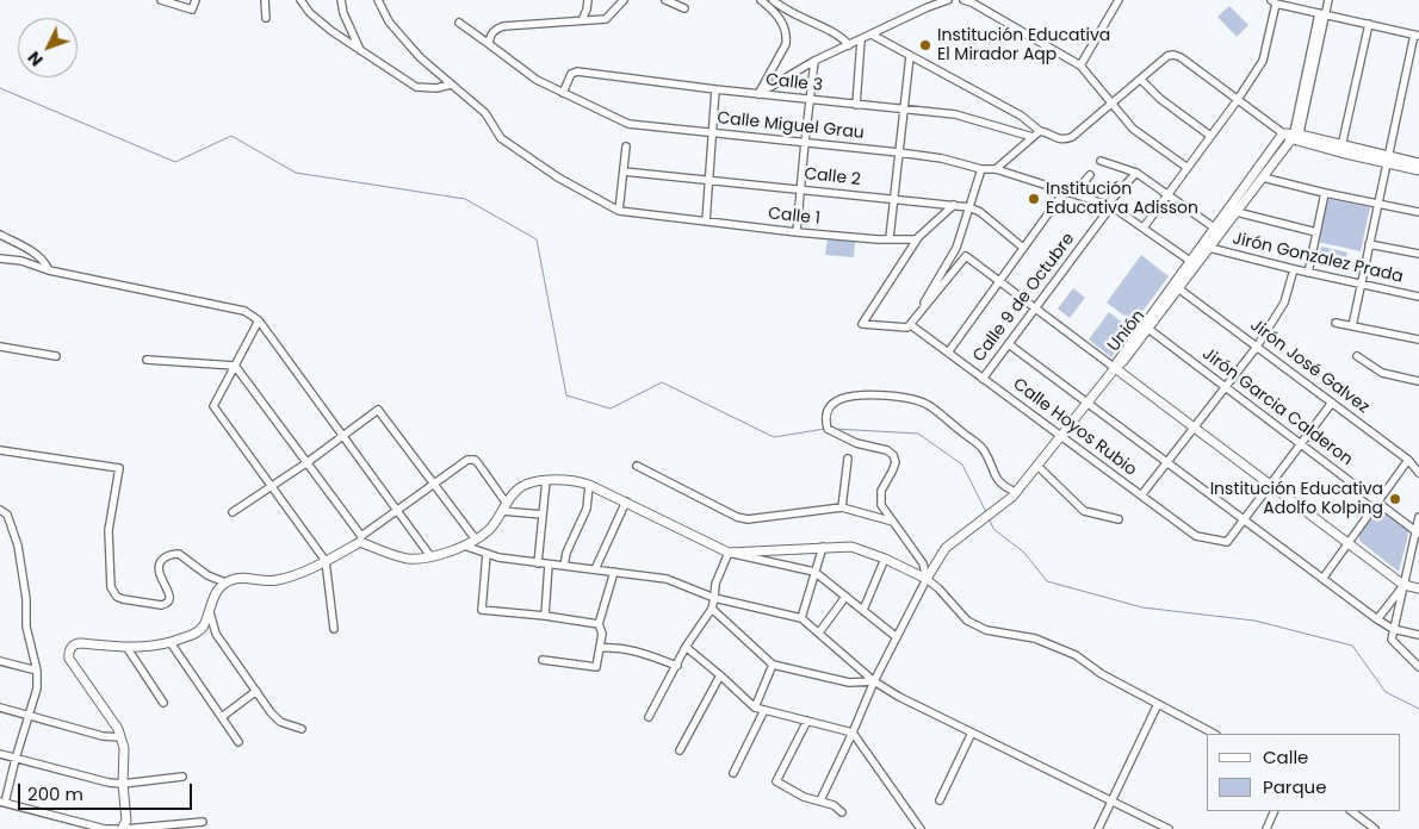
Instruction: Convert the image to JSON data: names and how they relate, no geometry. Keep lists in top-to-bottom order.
{
  "streets": {
    "street": [
      "Calle 3",
      "Calle Miguel Grau",
      "Calle 2",
      "Calle 1",
      "Jirón Gonzalez Prada",
      "Calle 9 de Octubre",
      "Unión",
      "Jirón José Galvez",
      "Jirón Garcia Calderon",
      "Calle Hoyos Rubio"
    ]
  },
  "crossings": [
    ["Calle 3", "Calle Miguel Grau"],
    ["Calle Miguel Grau", "Calle 9 de Octubre"],
    ["Calle Miguel Grau", "Unión"],
    ["Jirón Gonzalez Prada", "Unión"],
    ["Calle 9 de Octubre", "Calle Hoyos Rubio"],
    ["Unión", "Jirón José Galvez"],
    ["Unión", "Jirón Garcia Calderon"]
  ],
  "places": ["Institución Educativa El Mirador Aqp", "Institución Educativa Adisson", "Institución Educativa Adolfo Kolping"],
  "legend": ["Calle", "Parque"],
  "scale_bar": "200 m",
  "north": "bottom left"
}
